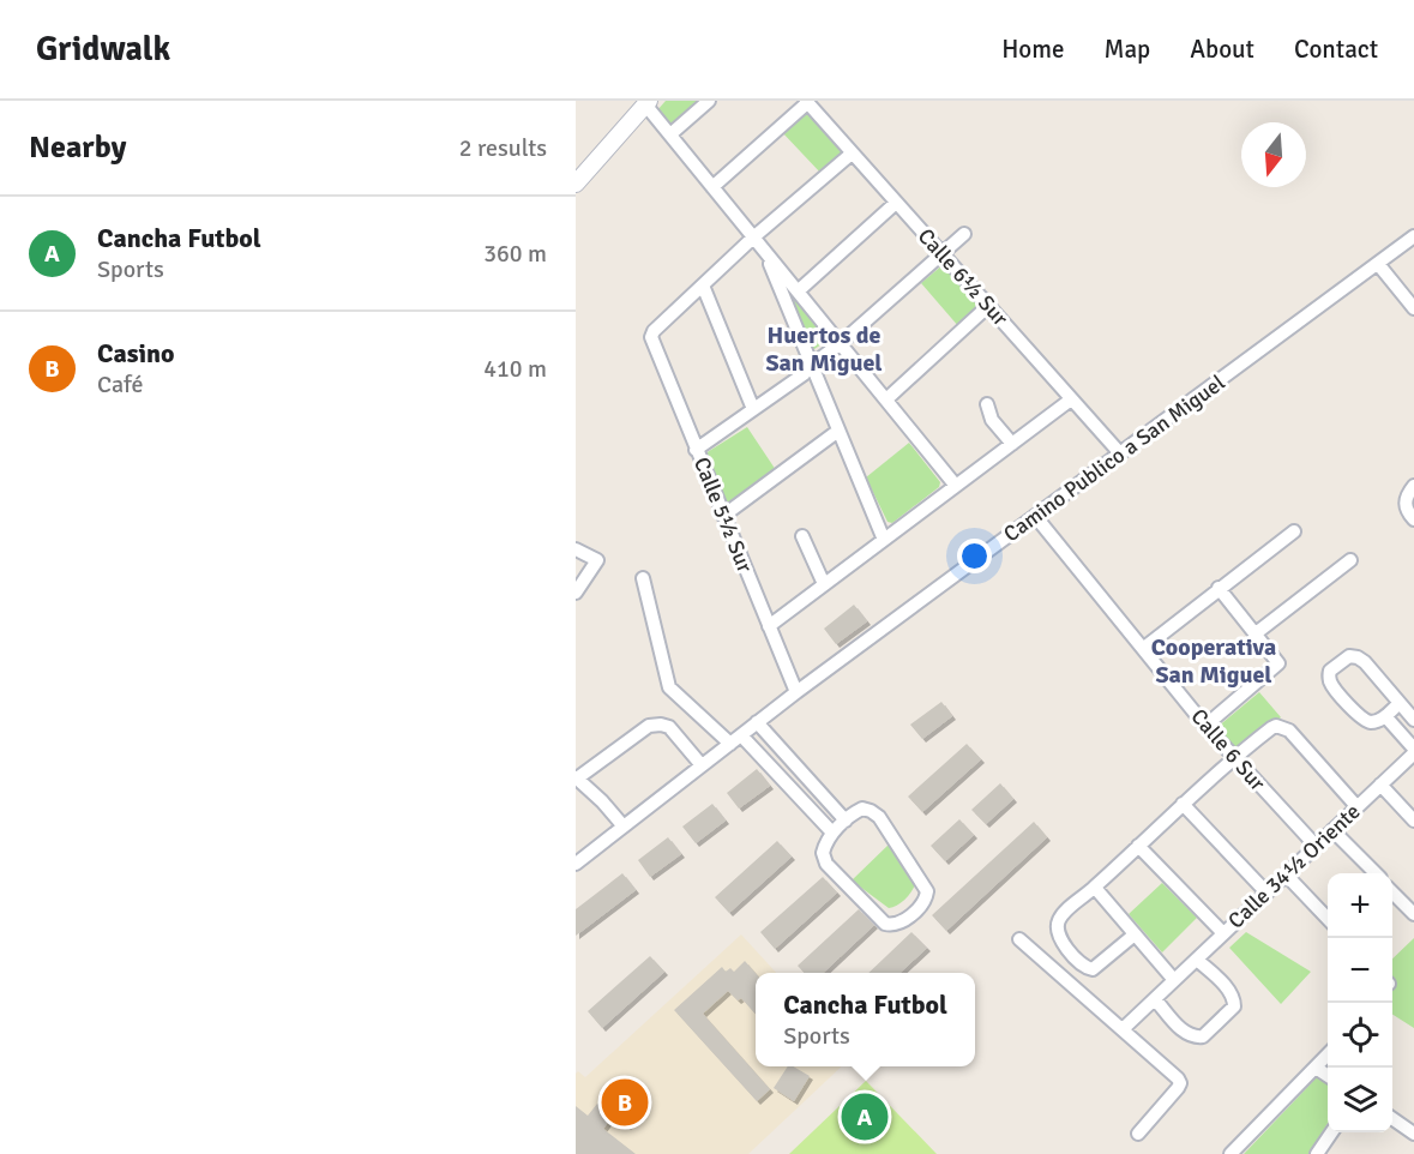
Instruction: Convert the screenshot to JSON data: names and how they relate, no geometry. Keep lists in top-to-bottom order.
{
  "streets": {
    "street": [
      "Calle 6½ Sur",
      "Camino Publico a San Miguel",
      "Calle 5½ Sur",
      "Calle 6 Sur",
      "Calle 34½ Oriente"
    ]
  },
  "crossings": [
    ["Calle 6½ Sur", "Camino Publico a San Miguel"],
    ["Camino Publico a San Miguel", "Calle 5½ Sur"],
    ["Camino Publico a San Miguel", "Calle 6 Sur"],
    ["Calle 6 Sur", "Calle 34½ Oriente"]
  ],
  "districts": ["Huertos de San Miguel", "Cooperativa San Miguel"],
  "north": "bottom",
  "page": {
    "header": "Gridwalk",
    "nav": [
      "Home",
      "Map",
      "About",
      "Contact"
    ],
    "heading": ["Nearby", "2 results"],
    "list": [
      {
        "mark": "A",
        "name": "Cancha Futbol",
        "note": "Sports",
        "value": "360 m"
      },
      {
        "mark": "B",
        "name": "Casino",
        "note": "Café",
        "value": "410 m"
      }
    ],
    "map_buttons": ["+", "−"],
    "popup": ["Cancha Futbol", "Sports"],
    "pins": ["B", "A"]
  }
}
